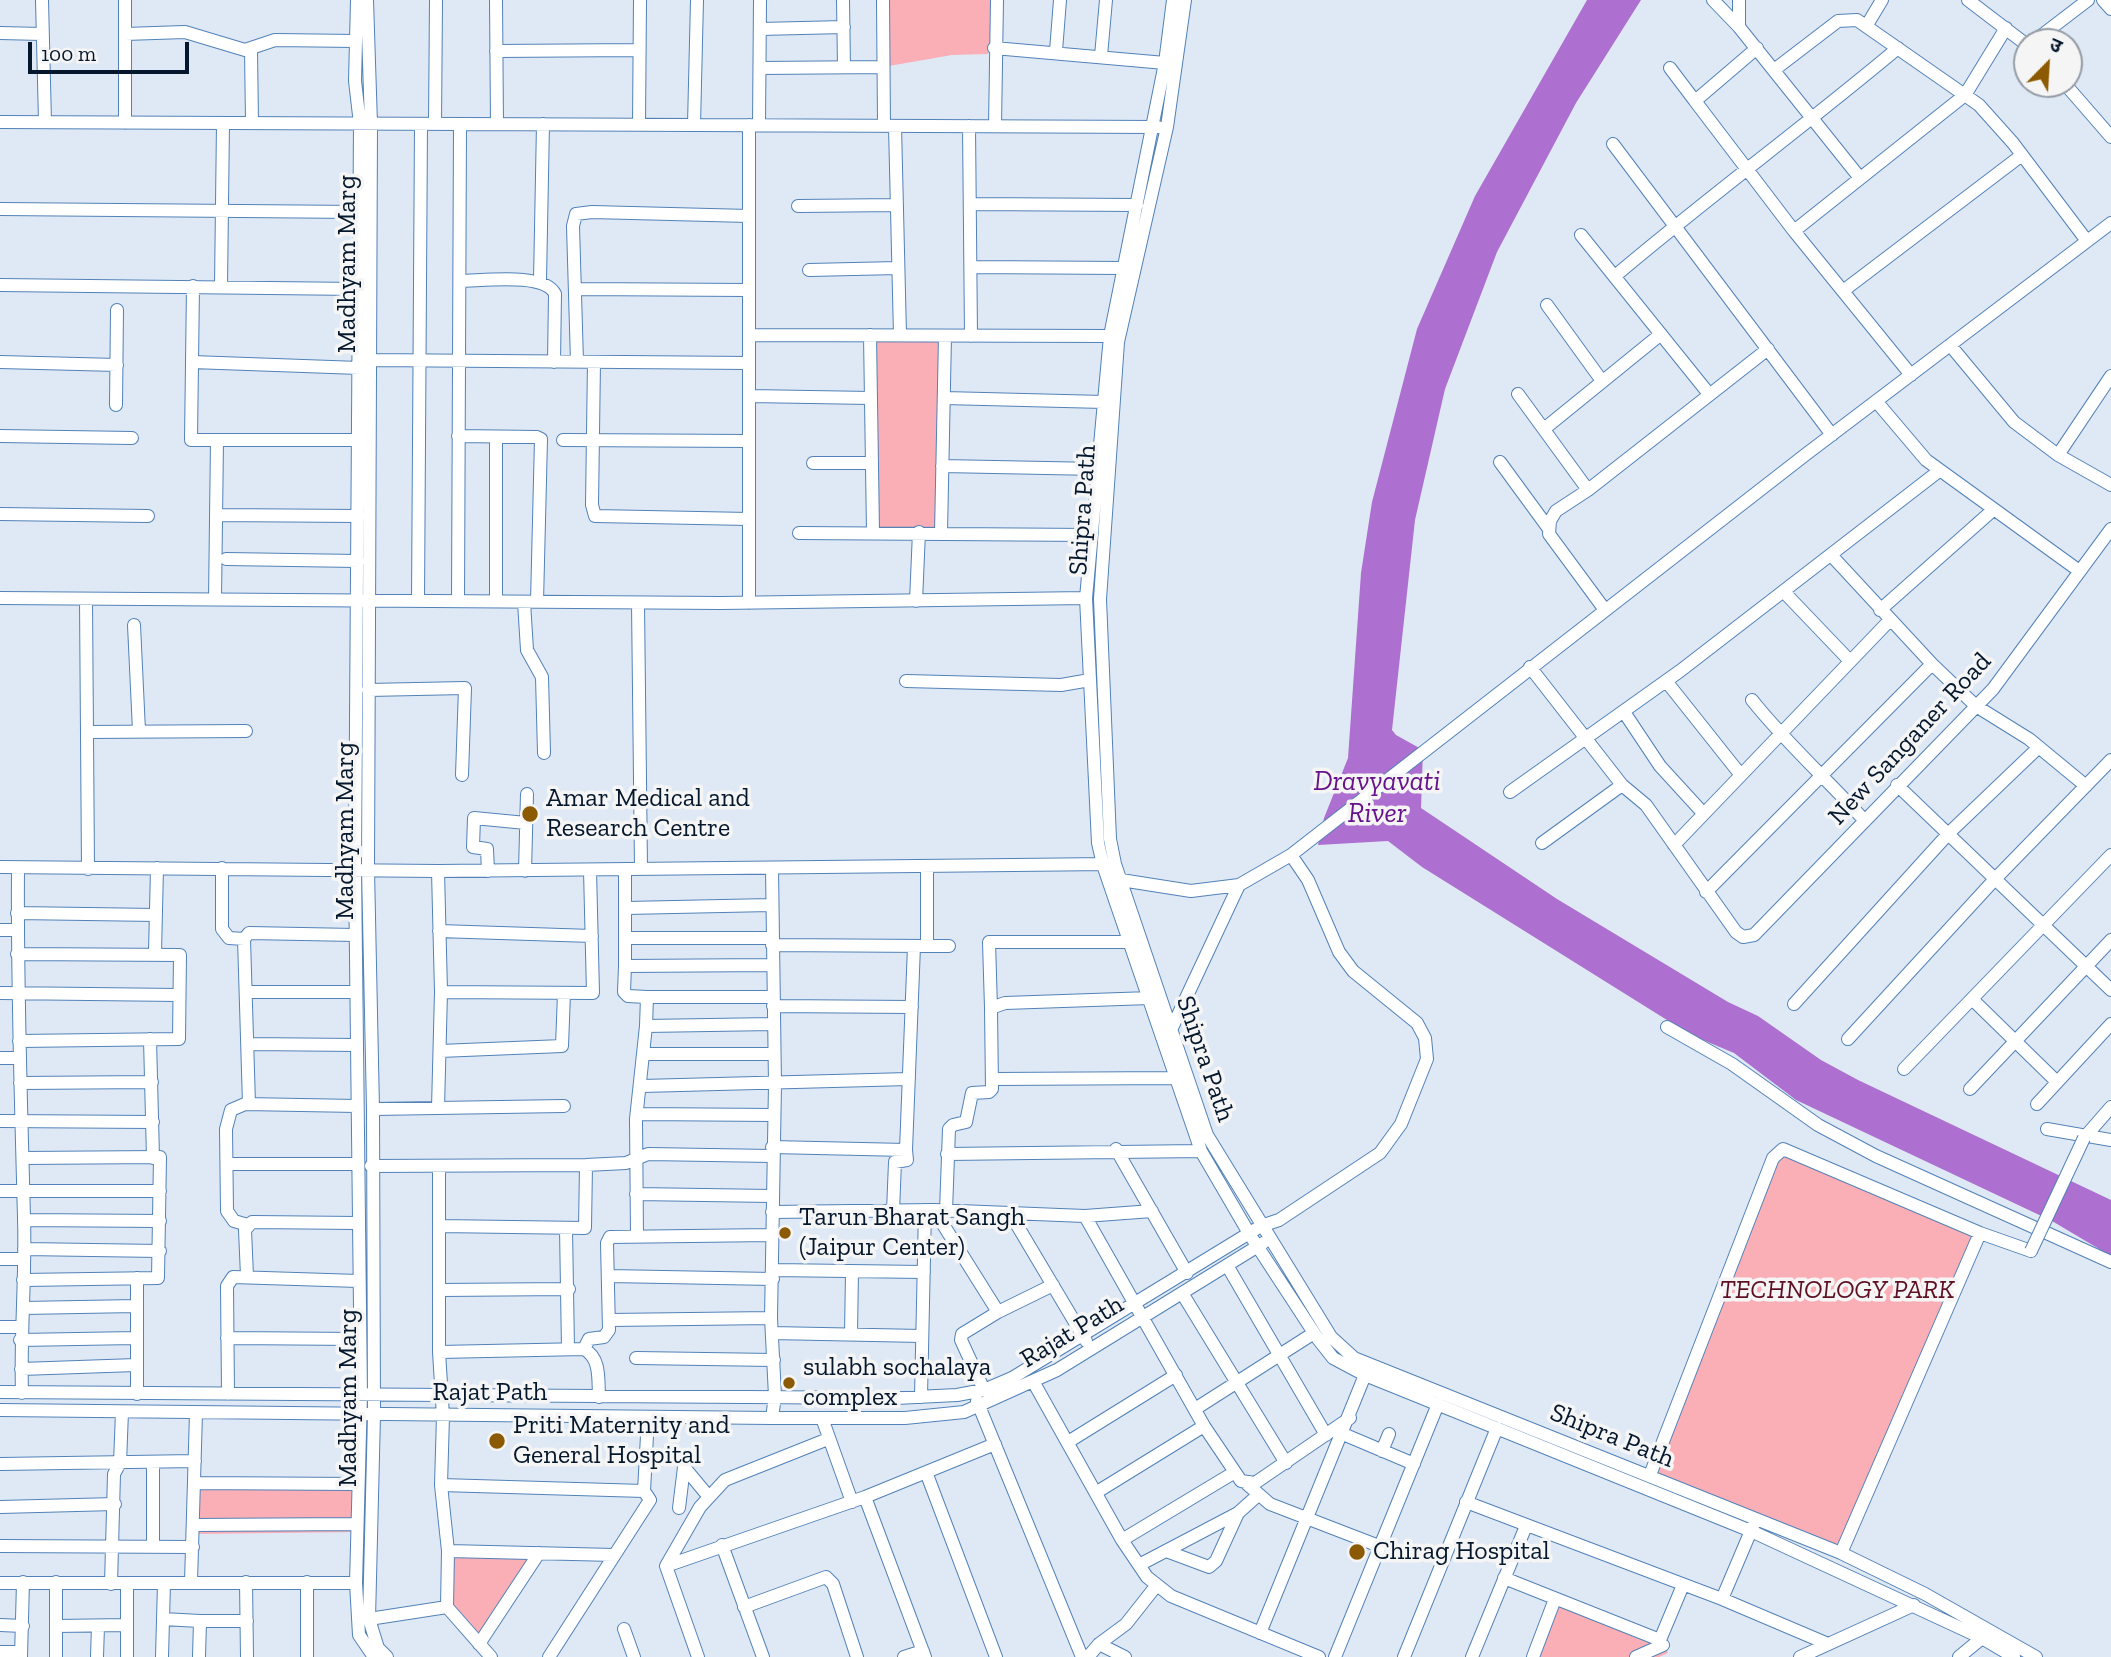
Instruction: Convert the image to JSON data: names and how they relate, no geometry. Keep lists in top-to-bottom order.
{
  "streets": {
    "street": [
      "Madhyam Marg",
      "Shipra Path",
      "New Sanganer Road",
      "Rajat Path"
    ]
  },
  "crossings": [
    ["Madhyam Marg", "Rajat Path"],
    ["Shipra Path", "Rajat Path"]
  ],
  "water": ["Dravyavati River"],
  "parks": ["TECHNOLOGY PARK"],
  "places": [
    "Amar Medical and Research Centre",
    "Tarun Bharat Sangh (Jaipur Center)",
    "sulabh sochalaya complex",
    "Priti Maternity and General Hospital",
    "Chirag Hospital"
  ],
  "scale_bar": "100 m",
  "north": "top right"
}
